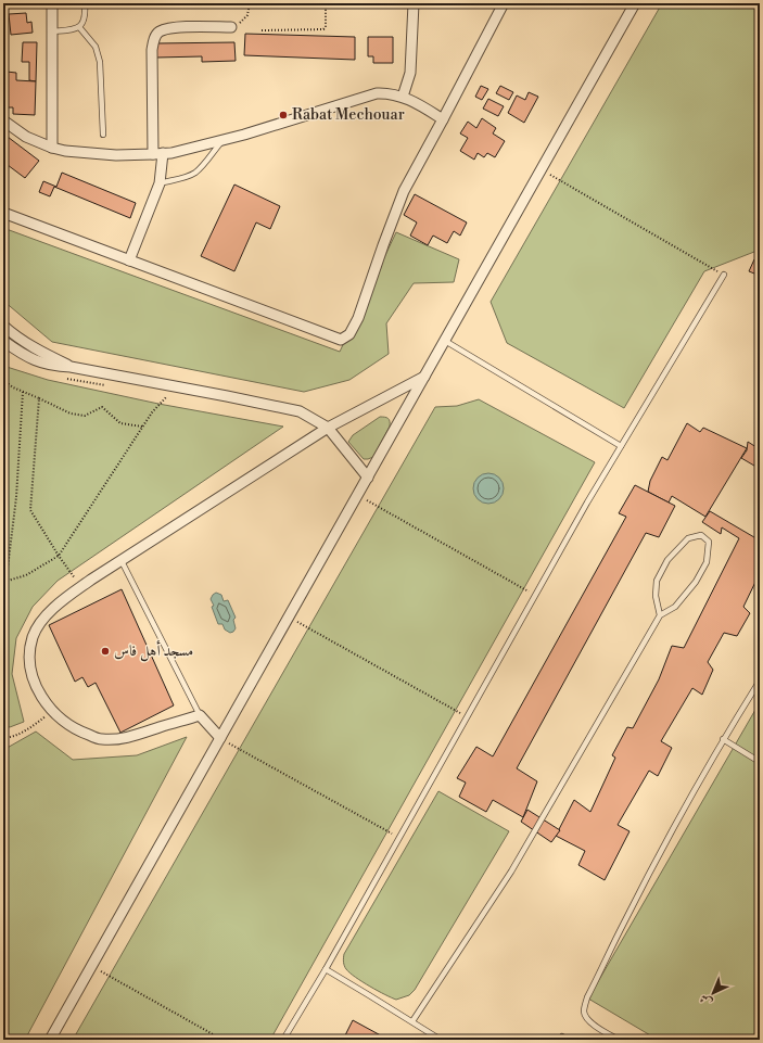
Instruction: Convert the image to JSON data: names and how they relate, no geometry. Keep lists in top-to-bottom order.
{
  "places": ["Rabat Mechouar", "مسجد أهل فاس"],
  "north": "bottom left"
}
